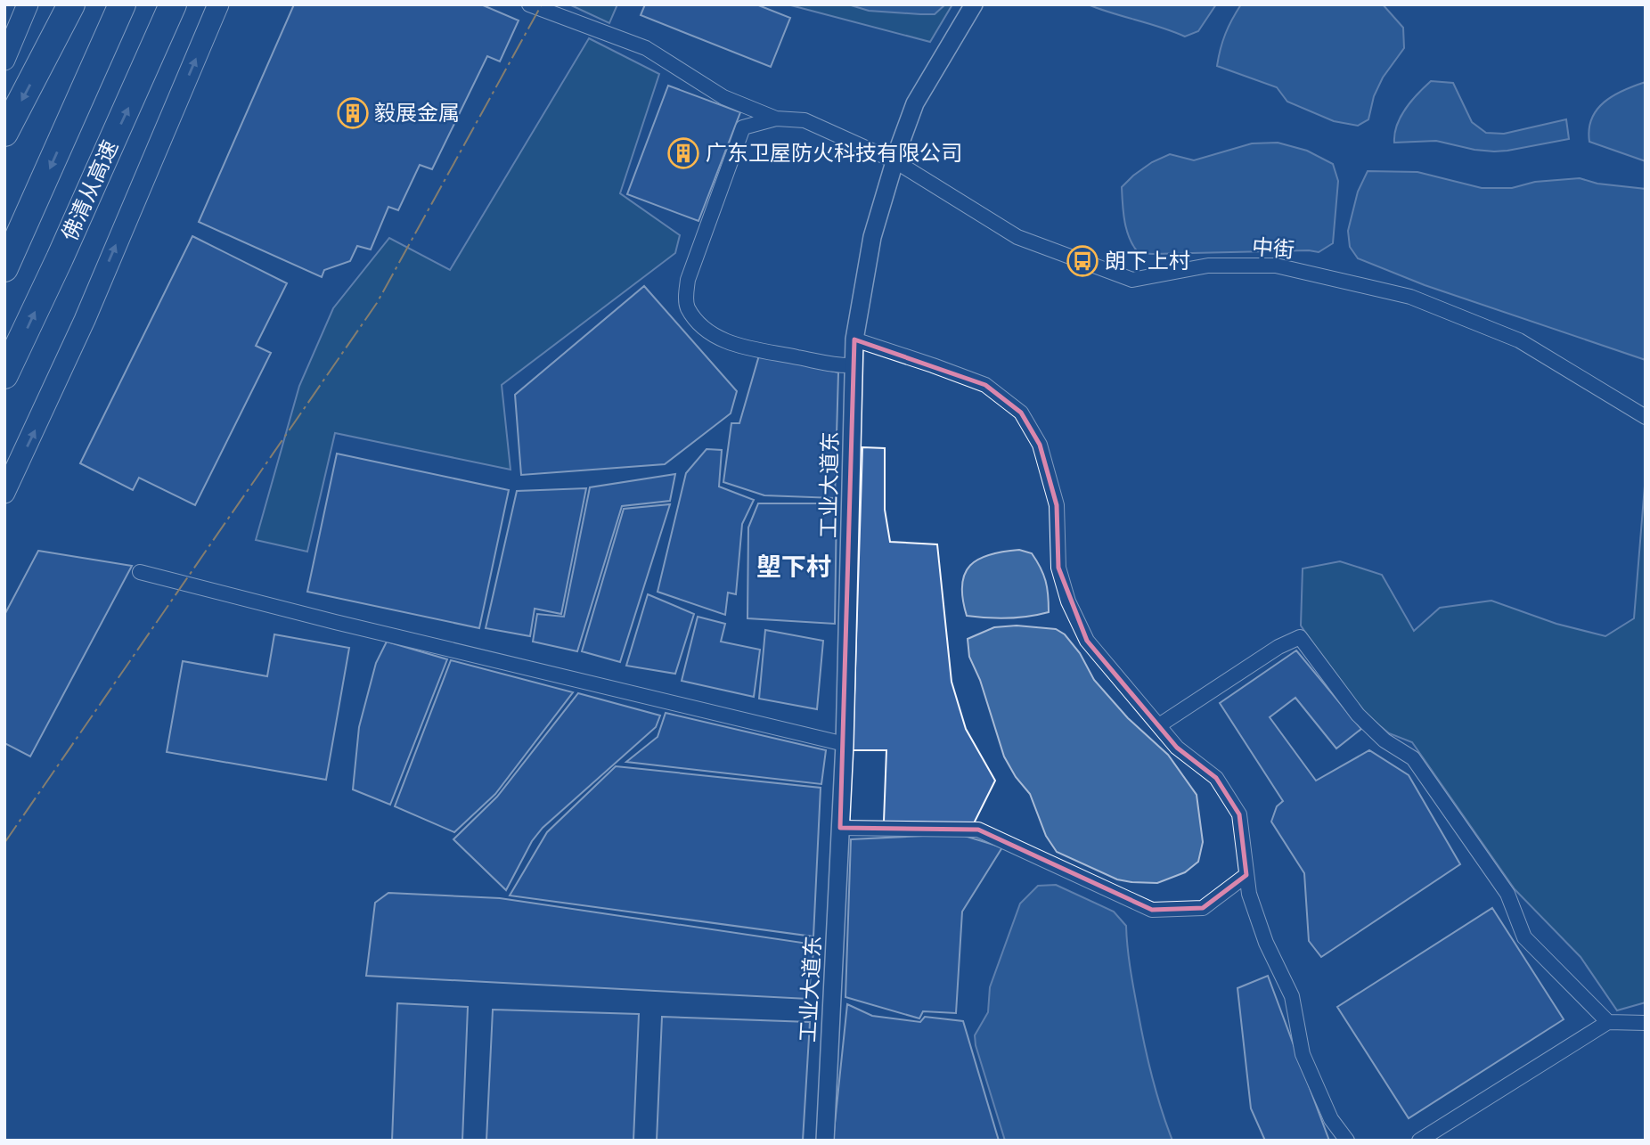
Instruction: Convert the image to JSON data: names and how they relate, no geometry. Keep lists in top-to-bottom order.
{
  "streets": {
    "highway": ["佛清从高速"],
    "street": ["中街", "工业大道东"]
  },
  "crossings": [
    ["中街", "工业大道东"]
  ],
  "districts": ["塱下村"],
  "places": {
    "building": ["毅展金属", "广东卫屋防火科技有限公司"],
    "bus stop": ["朗下上村"]
  }
}
